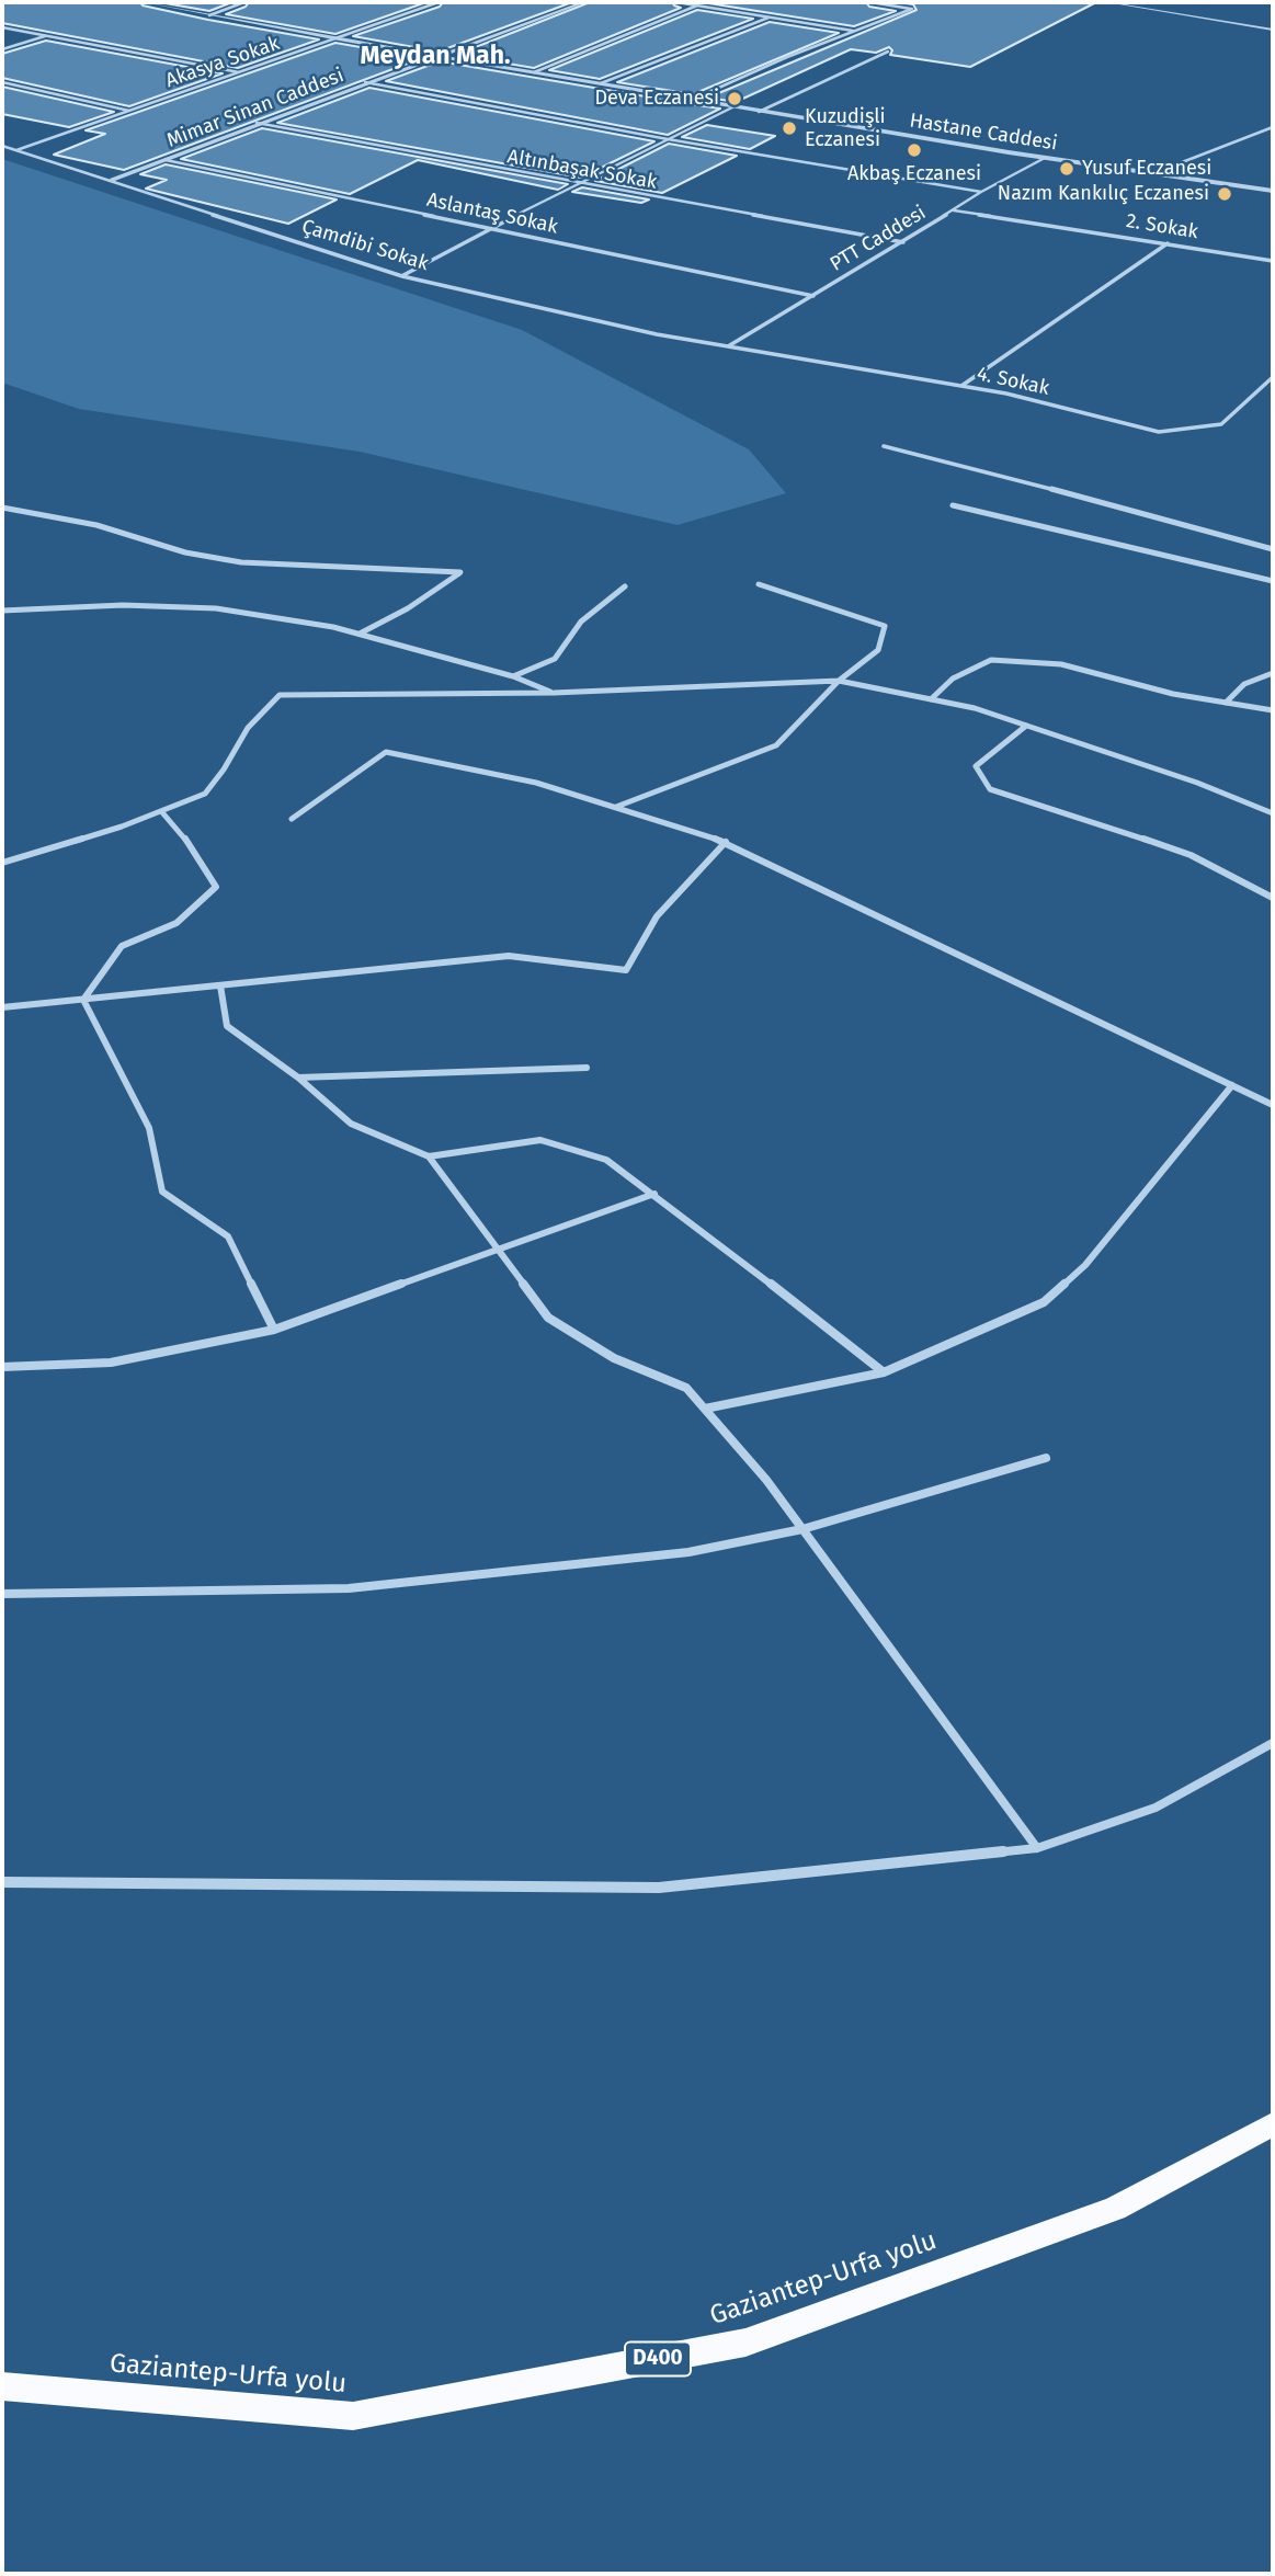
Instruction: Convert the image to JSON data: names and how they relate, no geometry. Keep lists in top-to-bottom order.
{
  "streets": {
    "main road": ["Gaziantep-Urfa yolu", "D400"],
    "street": [
      "Akasya Sokak",
      "Mimar Sinan Caddesi",
      "Hastane Caddesi",
      "Altınbaşak Sokak",
      "Aslantaş Sokak",
      "2. Sokak",
      "PTT Caddesi",
      "Çamdibi Sokak",
      "4. Sokak"
    ]
  },
  "crossings": [
    ["Akasya Sokak", "Hastane Caddesi"],
    ["Akasya Sokak", "Çamdibi Sokak"],
    ["Mimar Sinan Caddesi", "Hastane Caddesi"],
    ["Mimar Sinan Caddesi", "Altınbaşak Sokak"],
    ["Mimar Sinan Caddesi", "Aslantaş Sokak"],
    ["Mimar Sinan Caddesi", "Çamdibi Sokak"],
    ["Hastane Caddesi", "PTT Caddesi"],
    ["Altınbaşak Sokak", "PTT Caddesi"],
    ["Aslantaş Sokak", "PTT Caddesi"],
    ["2. Sokak", "PTT Caddesi"],
    ["PTT Caddesi", "Çamdibi Sokak"],
    ["PTT Caddesi", "4. Sokak"],
    ["Çamdibi Sokak", "4. Sokak"]
  ],
  "districts": ["Meydan Mah."],
  "places": [
    "Deva Eczanesi",
    "Kuzudişli Eczanesi",
    "Akbaş Eczanesi",
    "Yusuf Eczanesi",
    "Nazım Kankılıç Eczanesi"
  ]
}
